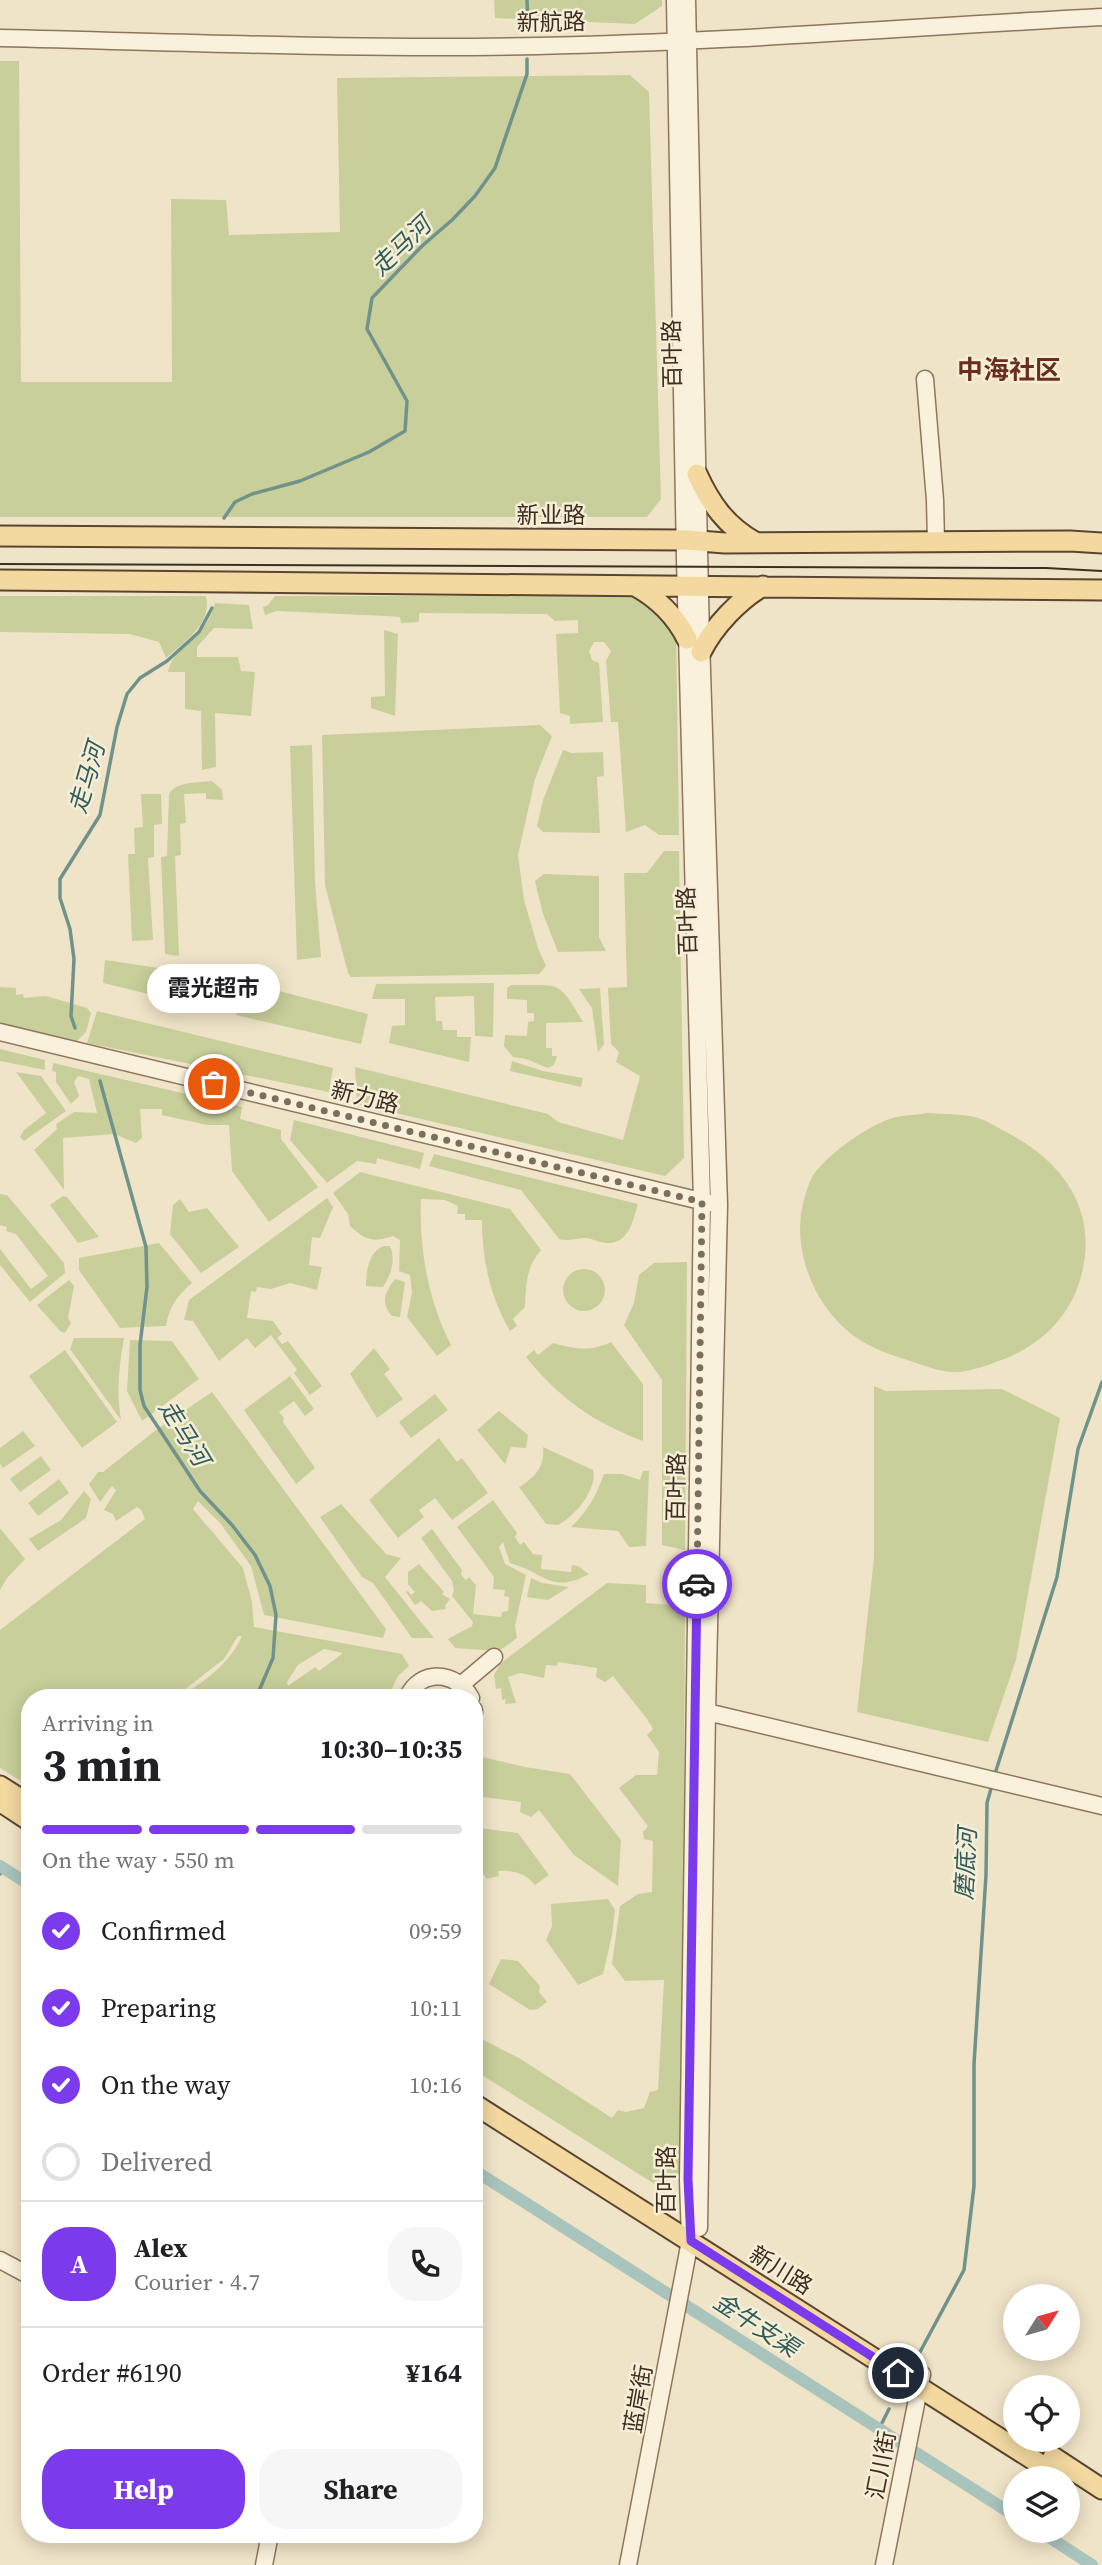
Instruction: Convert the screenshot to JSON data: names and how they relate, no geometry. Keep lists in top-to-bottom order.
{
  "streets": {
    "main road": ["新业路", "新川路"],
    "street": [
      "新航路",
      "百叶路",
      "新力路",
      "蓝岸街",
      "汇川街"
    ]
  },
  "crossings": [
    ["新航路", "百叶路"],
    ["百叶路", "新业路"],
    ["百叶路", "新力路"],
    ["百叶路", "新川路"],
    ["百叶路", "蓝岸街"],
    ["新川路", "蓝岸街"],
    ["新川路", "汇川街"]
  ],
  "districts": ["中海社区"],
  "water": ["走马河", "磨底河", "金牛支渠"],
  "places": ["霞光超市"],
  "north": "top right",
  "page": {
    "bubble": "霞光超市",
    "heading": ["3 min", "Arriving in", "10:30–10:35"],
    "panel": [
      "Alex",
      "Courier · 4.7",
      "Order #6190",
      "¥164"
    ],
    "bar": "On the way · 550 m",
    "list": [
      ["Confirmed", "09:59"],
      ["Preparing", "10:11"],
      ["On the way", "10:16"],
      "Delivered"
    ],
    "round": "A",
    "buttons": ["Help", "Share"]
  }
}
